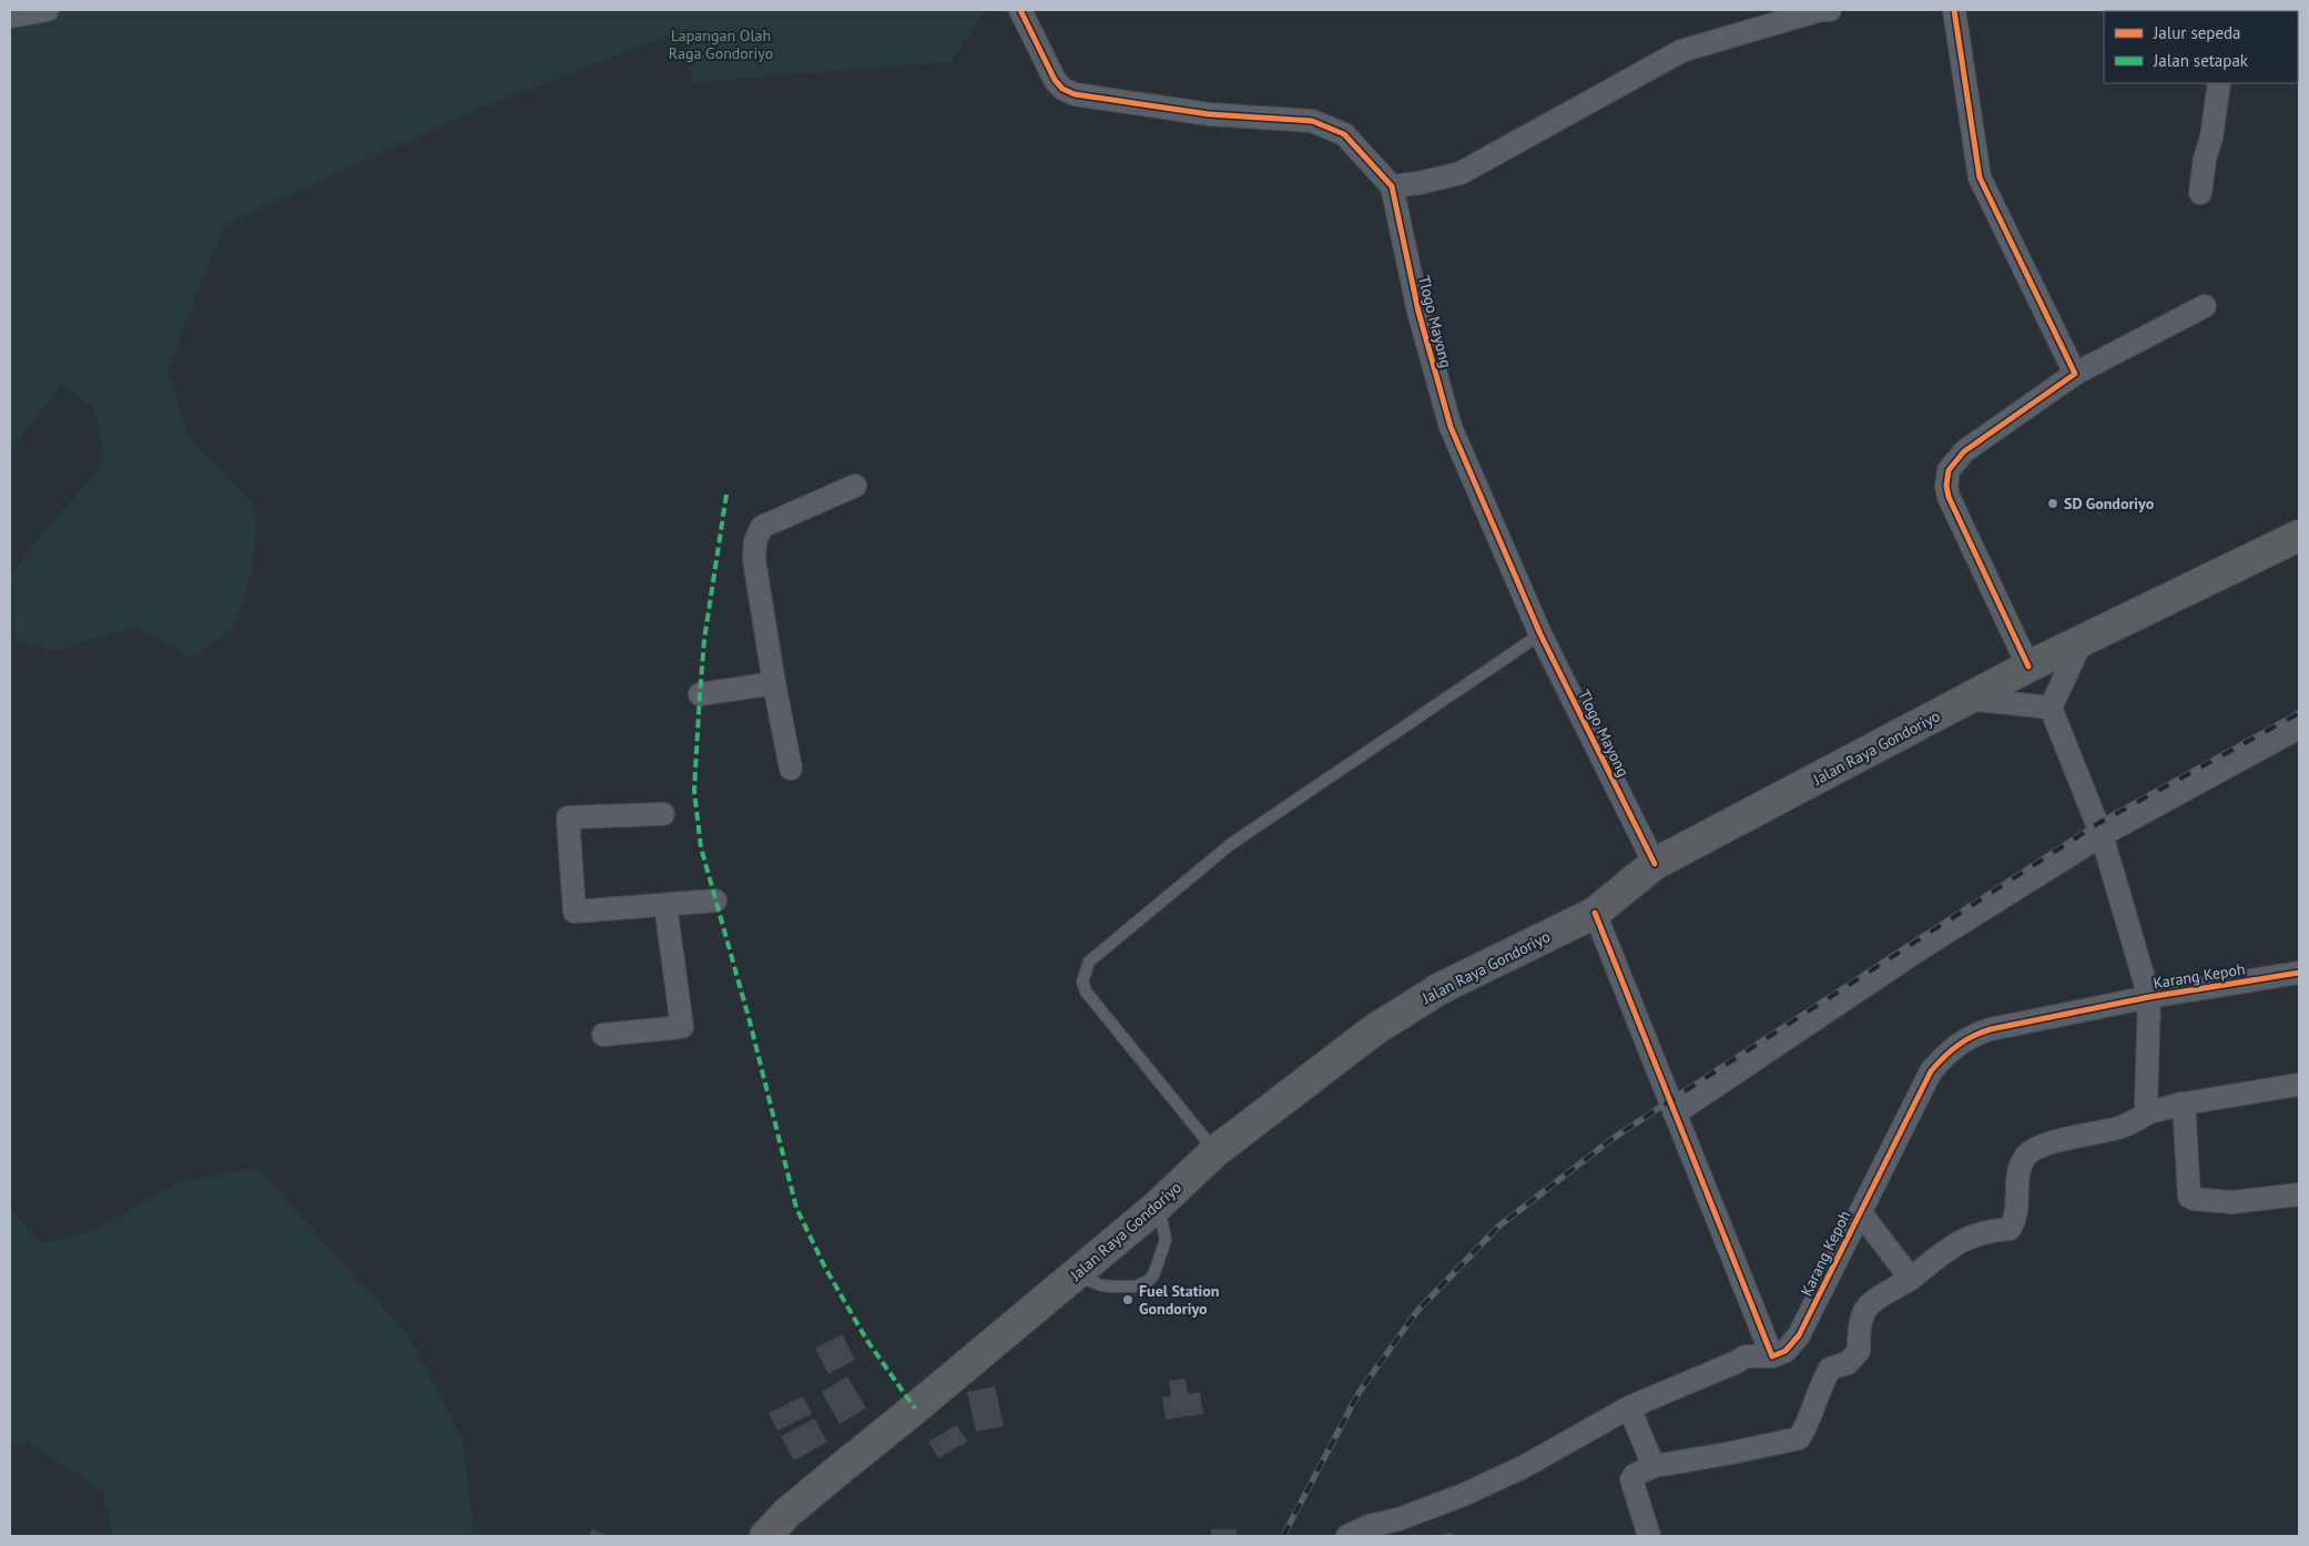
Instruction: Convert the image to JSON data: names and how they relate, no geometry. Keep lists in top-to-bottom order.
{
  "streets": {
    "highway": ["Jalan Raya Gondoriyo"],
    "street": ["Tlogo Mayong", "Karang Kepoh"]
  },
  "crossings": [
    ["Tlogo Mayong", "Jalan Raya Gondoriyo"]
  ],
  "parks": ["Lapangan Olah Raga Gondoriyo"],
  "places": ["SD Gondoriyo", "Fuel Station Gondoriyo"],
  "legend": ["Jalur sepeda", "Jalan setapak"]
}
